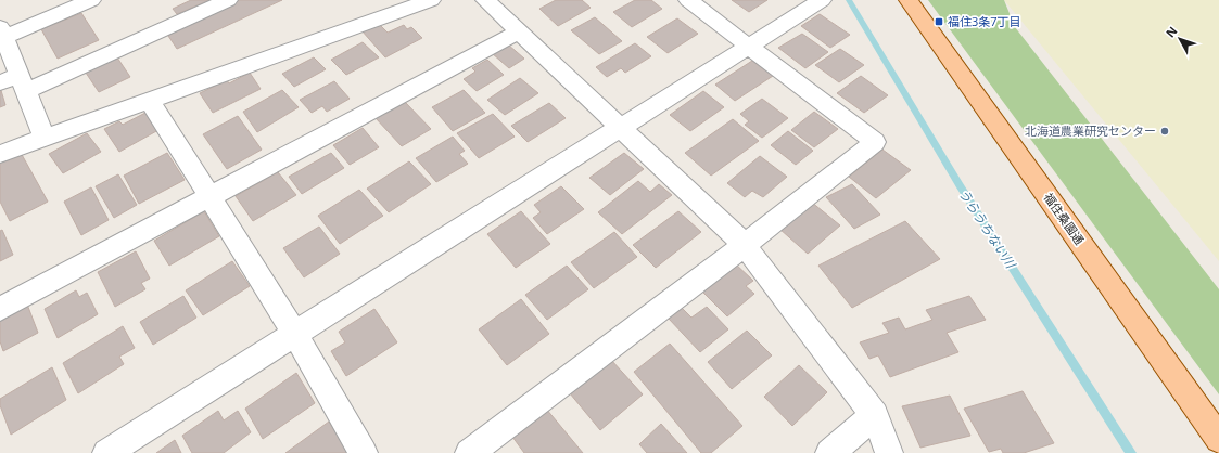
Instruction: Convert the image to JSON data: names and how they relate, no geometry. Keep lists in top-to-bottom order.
{
  "streets": {
    "main road": ["福住桑園通"]
  },
  "water": ["うらうちない川"],
  "places": {
    "transit": ["福住3条7丁目"],
    "other": ["北海道農業研究センター"]
  },
  "north": "top left"
}
